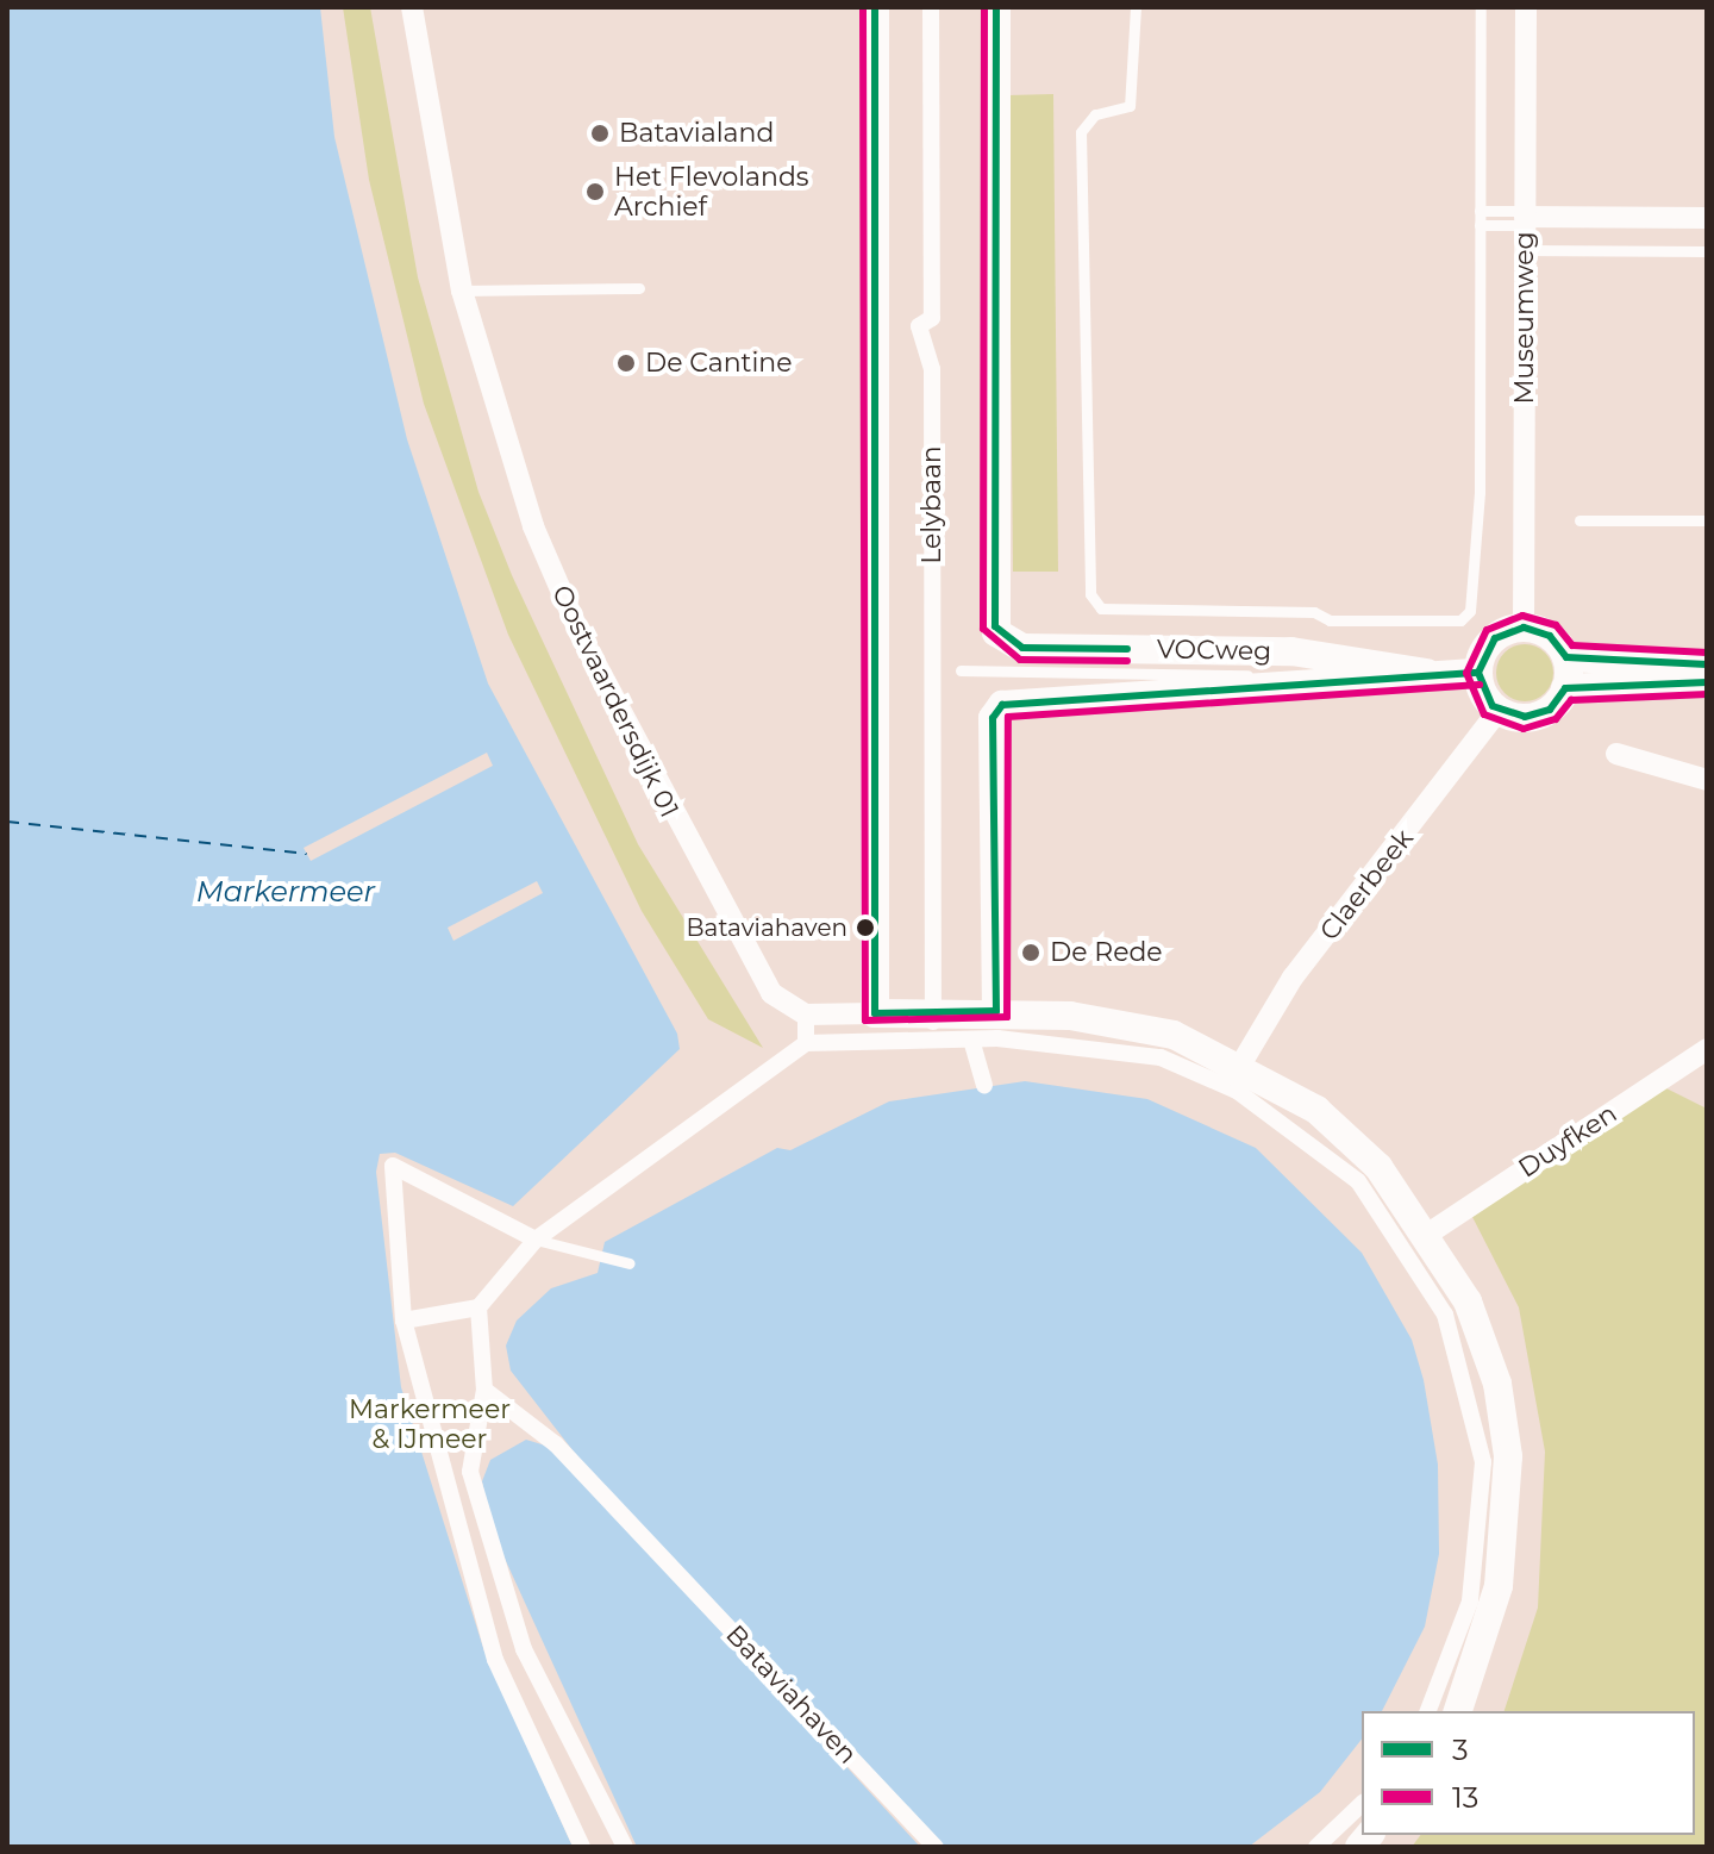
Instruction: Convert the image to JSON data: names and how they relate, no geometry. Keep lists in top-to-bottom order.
{
  "streets": {
    "street": [
      "Museumweg",
      "Lelybaan",
      "VOCweg",
      "Oostvaardersdijk 01",
      "Claerbeek",
      "Duyfken",
      "Bataviahaven"
    ]
  },
  "crossings": [
    ["Museumweg", "VOCweg"],
    ["Museumweg", "Claerbeek"],
    ["VOCweg", "Claerbeek"]
  ],
  "water": ["Markermeer"],
  "parks": ["Markermeer & IJmeer"],
  "places": [
    "Batavialand",
    "Het Flevolands Archief",
    "De Cantine",
    "Bataviahaven",
    "De Rede"
  ],
  "lines": ["transit line 3", "transit line 13"],
  "legend": ["3", "13"]
}
